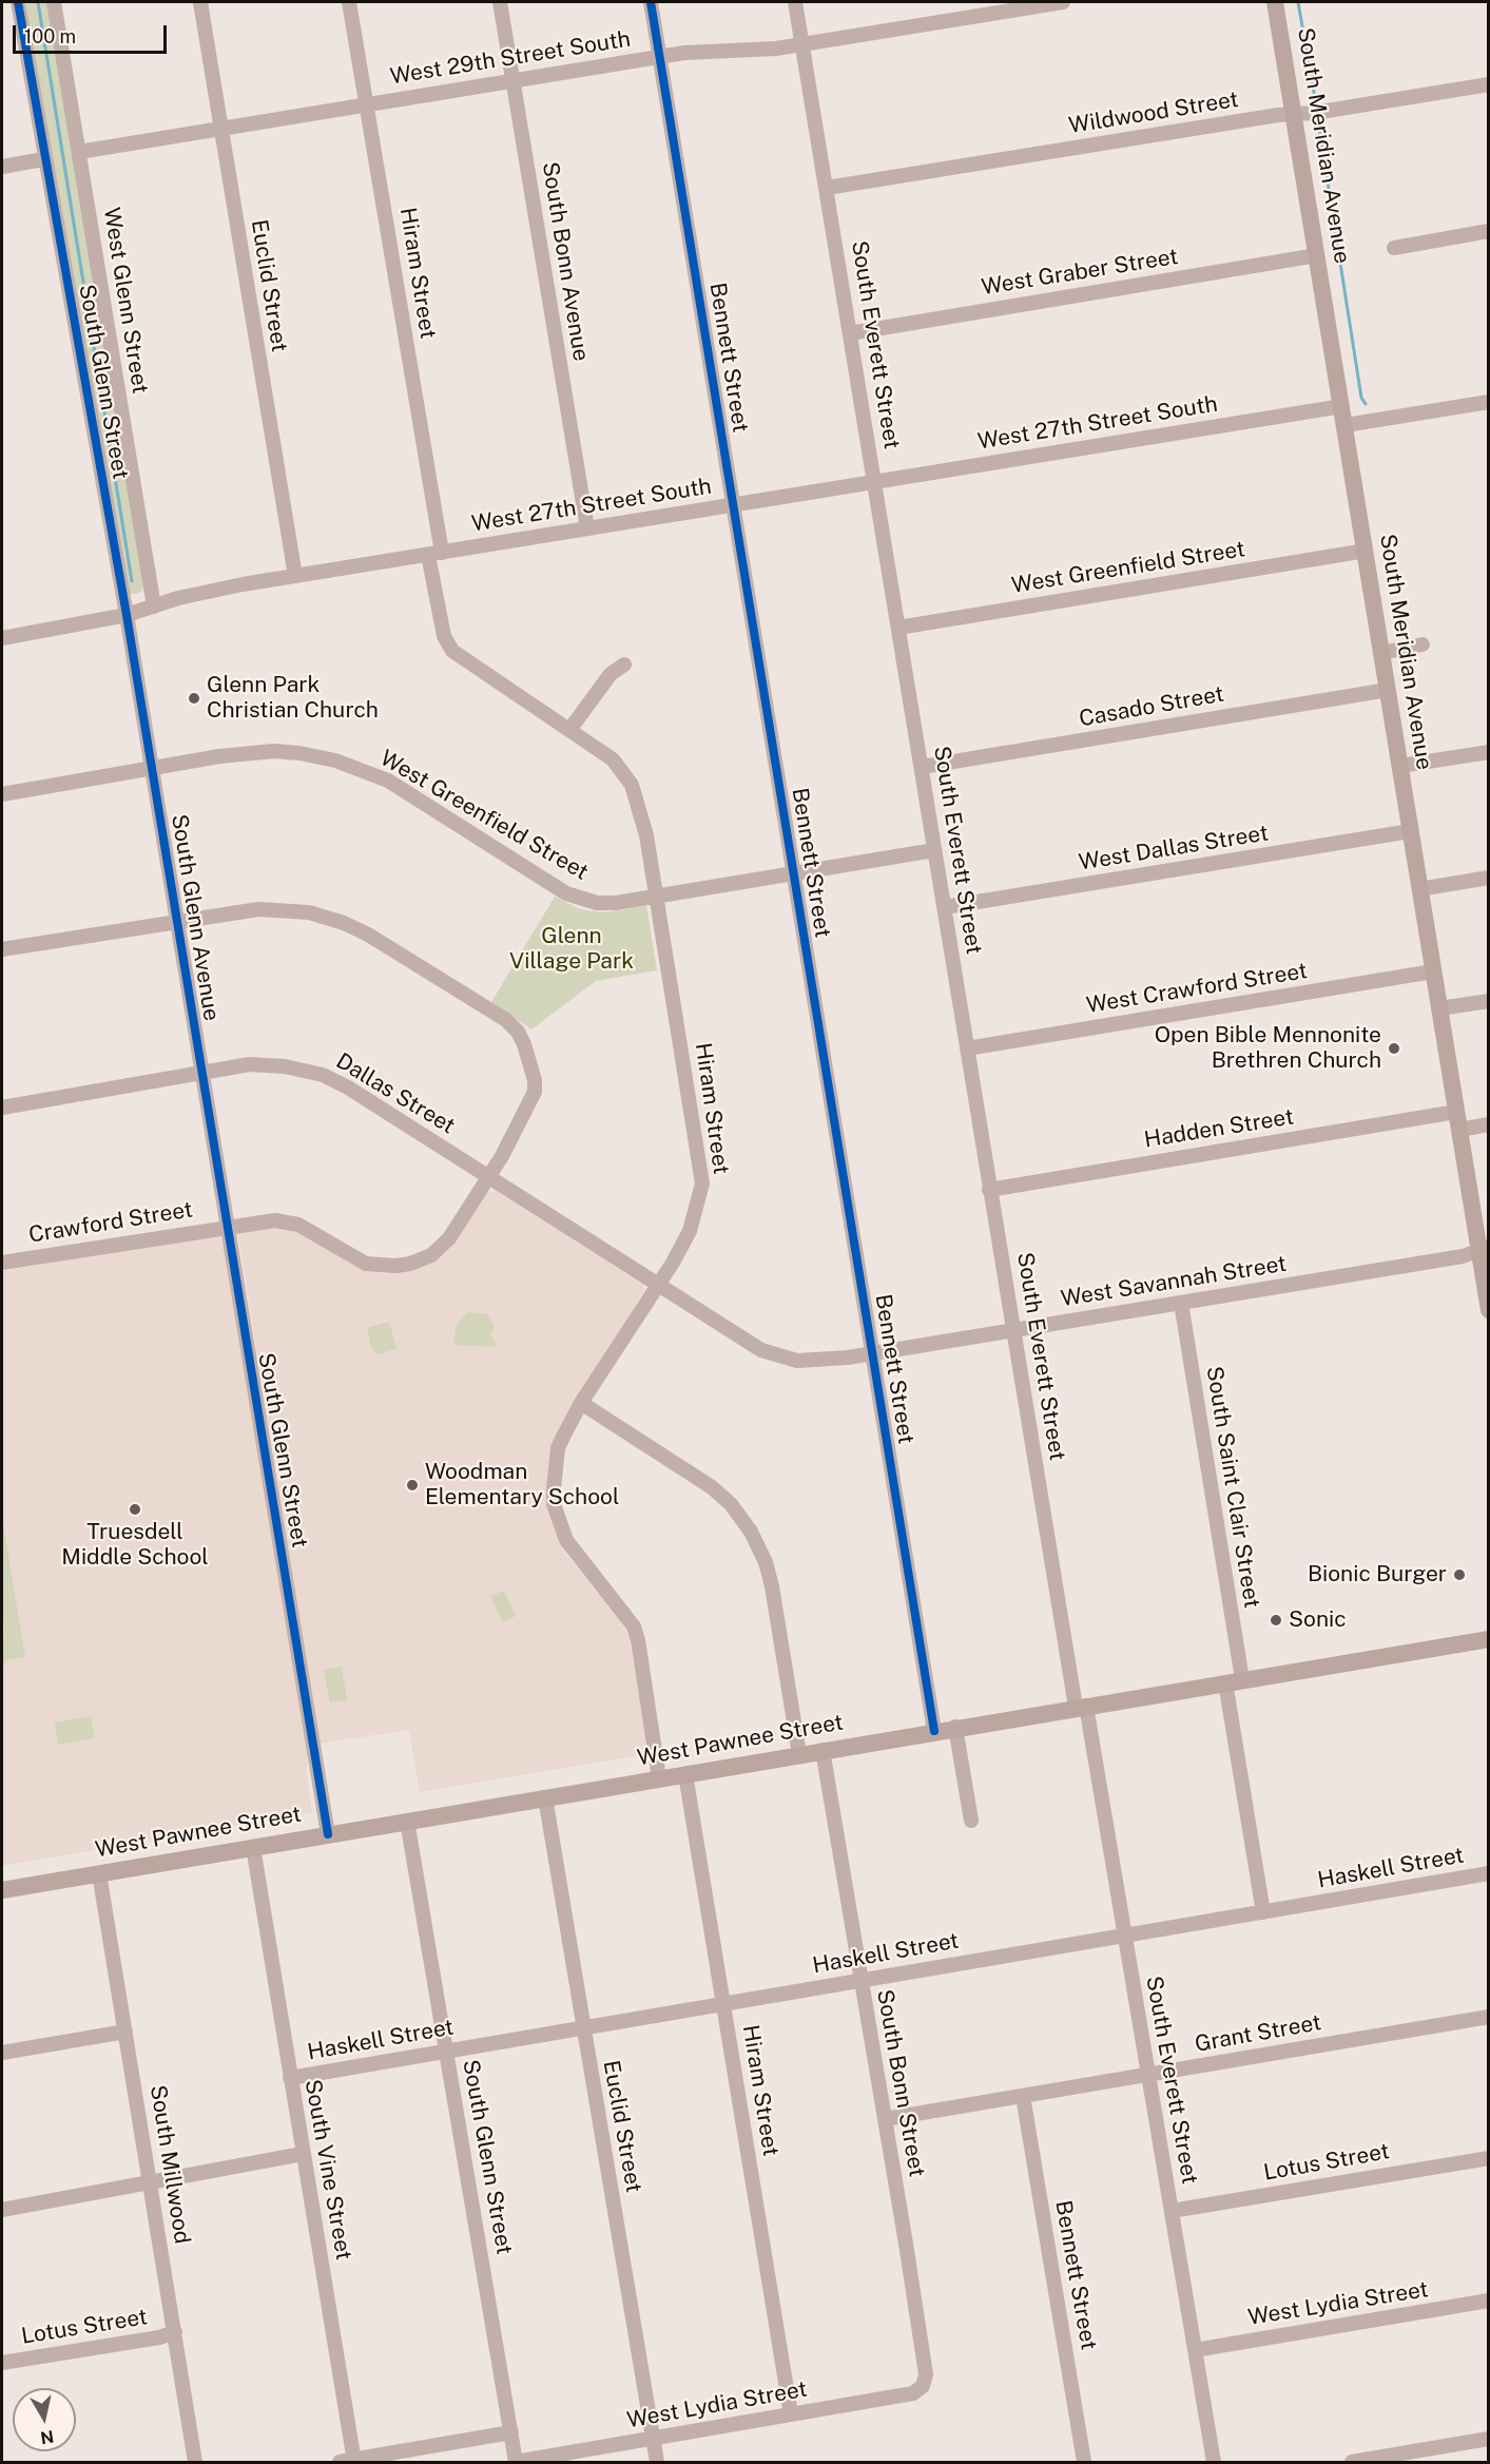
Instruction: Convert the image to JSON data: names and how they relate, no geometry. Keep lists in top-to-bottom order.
{
  "streets": {
    "main road": ["South Meridian Avenue", "West Pawnee Street"],
    "street": [
      "West 29th Street South",
      "Wildwood Street",
      "South Bonn Avenue",
      "West Graber Street",
      "Hiram Street",
      "Euclid Street",
      "West Glenn Street",
      "South Everett Street",
      "Bennett Street",
      "South Glenn Street",
      "West 27th Street South",
      "West Greenfield Street",
      "Casado Street",
      "West Dallas Street",
      "South Glenn Avenue",
      "West Crawford Street",
      "Dallas Street",
      "Hadden Street",
      "Crawford Street",
      "West Savannah Street",
      "South Saint Clair Street",
      "Haskell Street",
      "Grant Street",
      "South Bonn Street",
      "Lotus Street",
      "South Millwood",
      "South Vine Street",
      "West Lydia Street"
    ]
  },
  "crossings": [
    ["West 29th Street South", "South Bonn Avenue"],
    ["West 29th Street South", "Hiram Street"],
    ["West 29th Street South", "Euclid Street"],
    ["West 29th Street South", "West Glenn Street"],
    ["West 29th Street South", "South Everett Street"],
    ["West 29th Street South", "Bennett Street"],
    ["Wildwood Street", "South Meridian Avenue"],
    ["Wildwood Street", "South Everett Street"],
    ["South Meridian Avenue", "West Graber Street"],
    ["South Meridian Avenue", "West 27th Street South"],
    ["South Meridian Avenue", "West Greenfield Street"],
    ["South Meridian Avenue", "Casado Street"],
    ["South Meridian Avenue", "West Dallas Street"],
    ["South Meridian Avenue", "West Crawford Street"],
    ["South Meridian Avenue", "Hadden Street"],
    ["South Meridian Avenue", "West Savannah Street"],
    ["South Bonn Avenue", "West 27th Street South"],
    ["West Graber Street", "South Everett Street"],
    ["Hiram Street", "West 27th Street South"],
    ["Hiram Street", "West Greenfield Street"],
    ["Hiram Street", "Dallas Street"],
    ["Hiram Street", "West Savannah Street"],
    ["Hiram Street", "West Pawnee Street"],
    ["Hiram Street", "Haskell Street"],
    ["Hiram Street", "West Lydia Street"],
    ["Euclid Street", "West 27th Street South"],
    ["Euclid Street", "West Pawnee Street"],
    ["Euclid Street", "Haskell Street"],
    ["Euclid Street", "West Lydia Street"],
    ["West Glenn Street", "West 27th Street South"],
    ["South Everett Street", "West 27th Street South"],
    ["South Everett Street", "West Greenfield Street"],
    ["South Everett Street", "Casado Street"],
    ["South Everett Street", "West Dallas Street"],
    ["South Everett Street", "West Crawford Street"],
    ["South Everett Street", "Hadden Street"],
    ["South Everett Street", "West Savannah Street"],
    ["South Everett Street", "West Pawnee Street"],
    ["South Everett Street", "Haskell Street"],
    ["South Everett Street", "Grant Street"],
    ["South Everett Street", "Lotus Street"],
    ["South Everett Street", "West Lydia Street"],
    ["Bennett Street", "West 27th Street South"],
    ["Bennett Street", "West Greenfield Street"],
    ["Bennett Street", "West Savannah Street"],
    ["Bennett Street", "West Pawnee Street"],
    ["Bennett Street", "Grant Street"],
    ["South Glenn Street", "West 27th Street South"],
    ["South Glenn Street", "West Greenfield Street"],
    ["South Glenn Street", "South Glenn Avenue"],
    ["South Glenn Street", "Dallas Street"],
    ["South Glenn Street", "Crawford Street"],
    ["South Glenn Street", "West Pawnee Street"],
    ["South Glenn Street", "Haskell Street"],
    ["South Glenn Street", "West Lydia Street"],
    ["West Greenfield Street", "South Glenn Avenue"],
    ["South Glenn Avenue", "Dallas Street"],
    ["Dallas Street", "West Savannah Street"],
    ["West Savannah Street", "South Saint Clair Street"],
    ["South Saint Clair Street", "West Pawnee Street"],
    ["South Saint Clair Street", "Haskell Street"],
    ["West Pawnee Street", "South Bonn Street"],
    ["West Pawnee Street", "South Millwood"],
    ["West Pawnee Street", "South Vine Street"],
    ["Haskell Street", "South Bonn Street"],
    ["Haskell Street", "South Vine Street"],
    ["Grant Street", "South Bonn Street"],
    ["South Bonn Street", "West Lydia Street"],
    ["Lotus Street", "South Millwood"]
  ],
  "parks": ["Glenn Village Park"],
  "places": [
    "Glenn Park Christian Church",
    "Open Bible Mennonite Brethren Church",
    "Woodman Elementary School",
    "Truesdell Middle School",
    "Bionic Burger",
    "Sonic"
  ],
  "scale_bar": "100 m",
  "north": "bottom"
}
